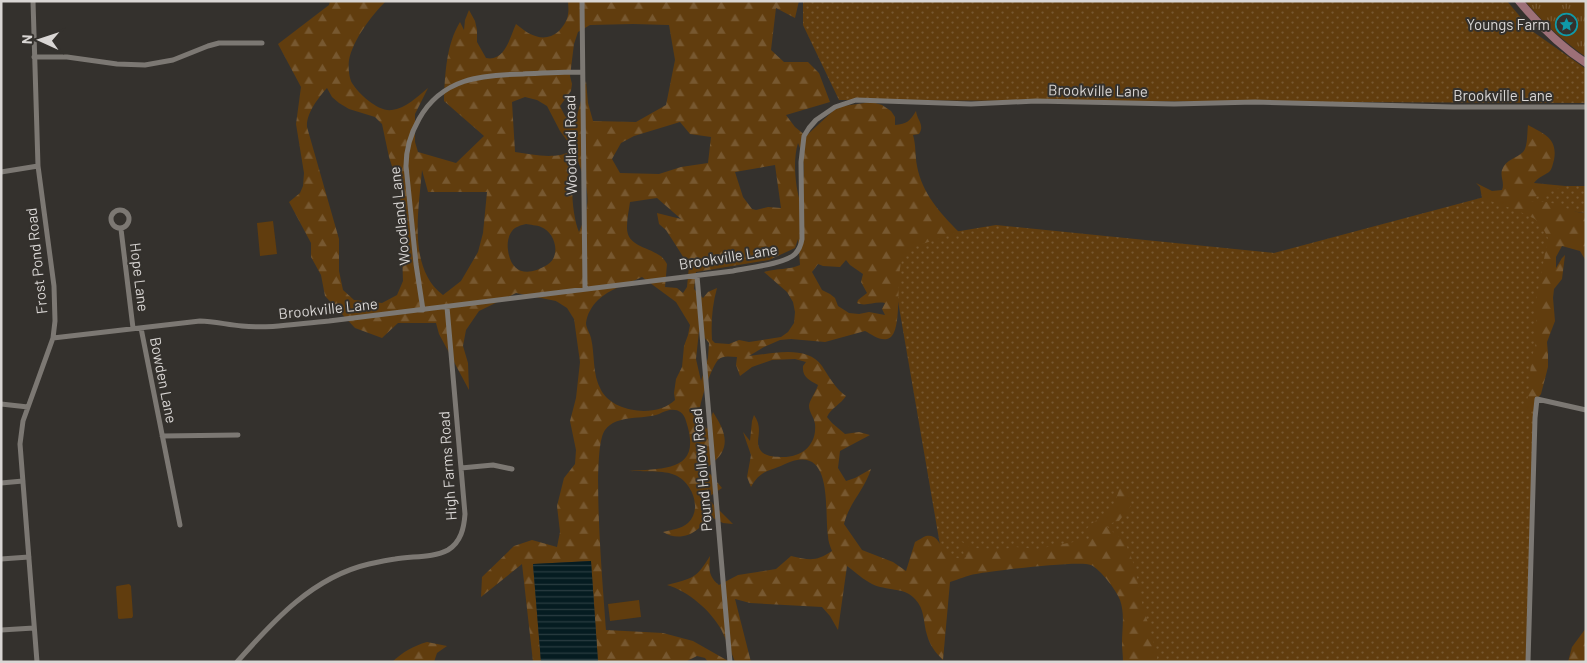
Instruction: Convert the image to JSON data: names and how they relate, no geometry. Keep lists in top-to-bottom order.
{
  "streets": {
    "street": [
      "Brookville Lane",
      "Woodland Road",
      "Woodland Lane",
      "Frost Pond Road",
      "Hope Lane",
      "Bowden Lane",
      "High Farms Road",
      "Pound Hollow Road"
    ]
  },
  "crossings": [
    ["Brookville Lane", "Woodland Road"],
    ["Brookville Lane", "Woodland Lane"],
    ["Brookville Lane", "Frost Pond Road"],
    ["Brookville Lane", "Hope Lane"],
    ["Brookville Lane", "Bowden Lane"],
    ["Brookville Lane", "High Farms Road"],
    ["Brookville Lane", "Pound Hollow Road"],
    ["Woodland Road", "Woodland Lane"]
  ],
  "places": {
    "place": ["Youngs Farm"]
  },
  "north": "left"
}
